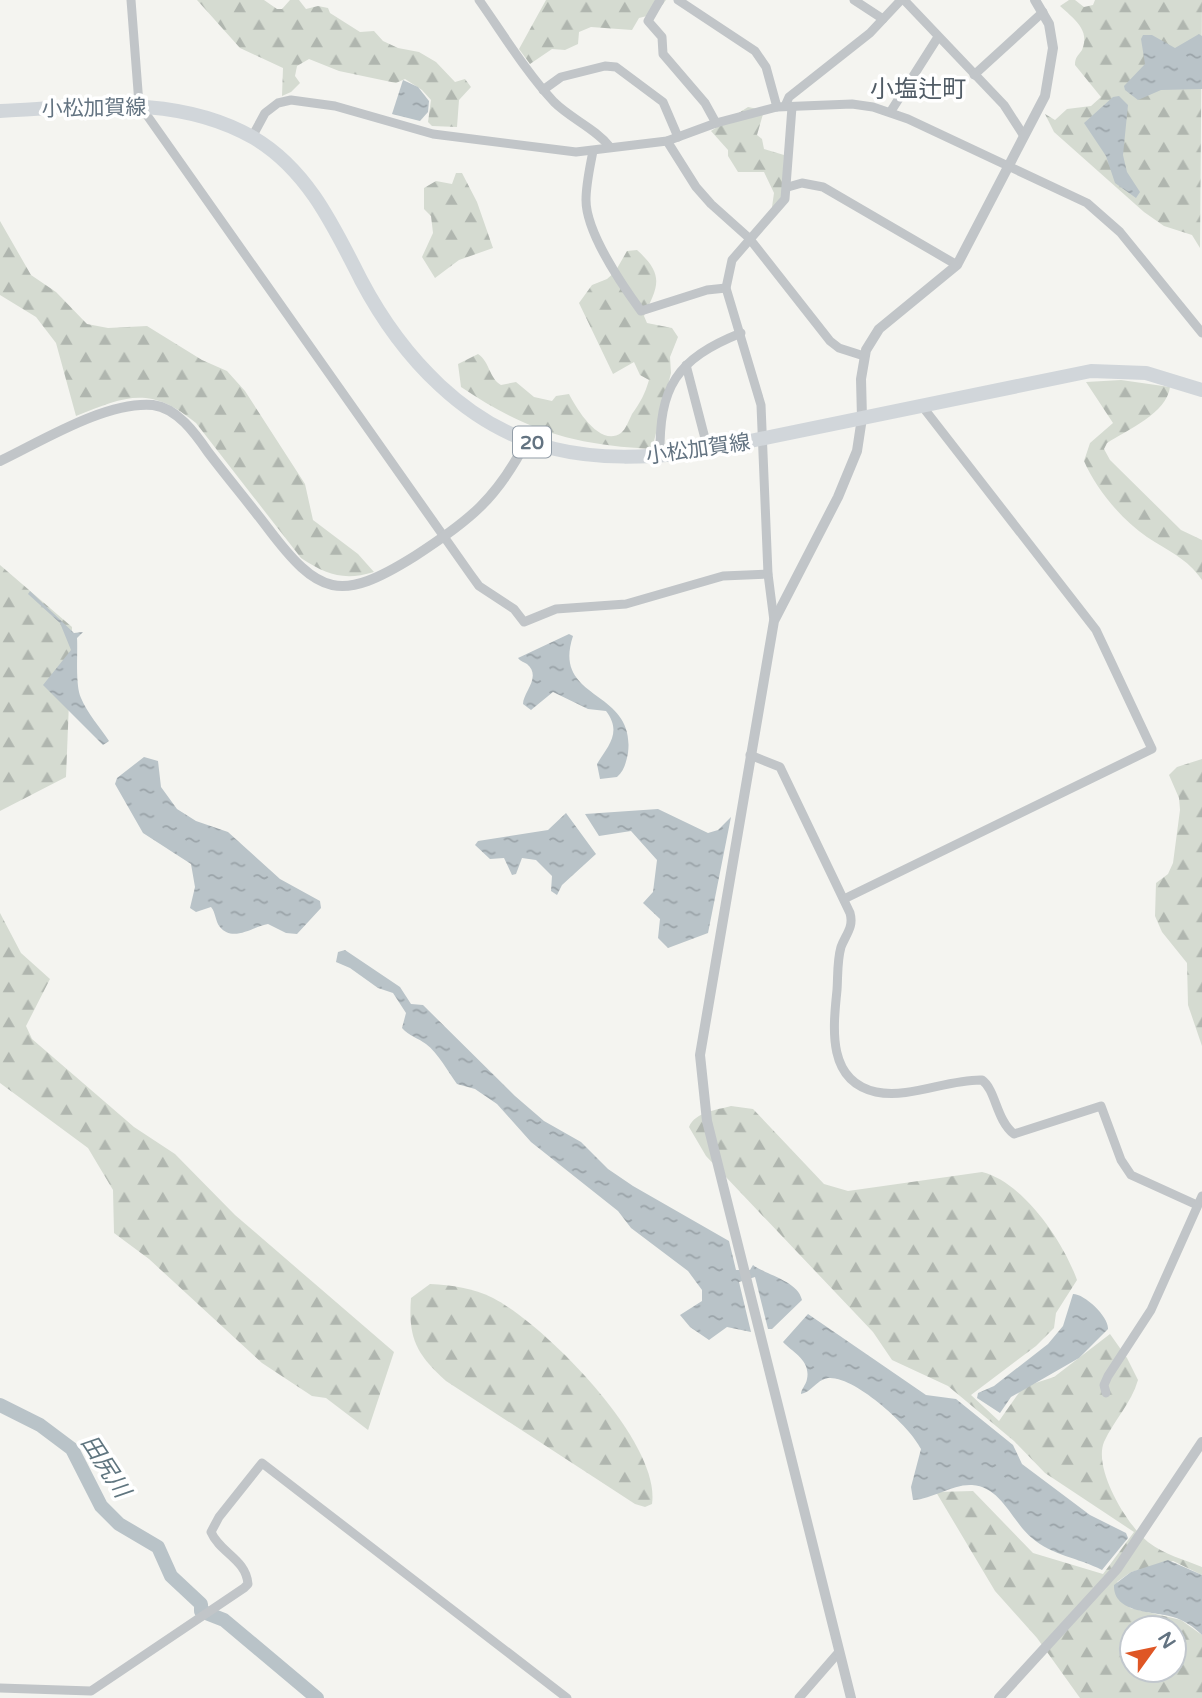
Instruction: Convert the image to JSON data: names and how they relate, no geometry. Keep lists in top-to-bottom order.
{
  "streets": {
    "main road": ["小松加賀線", "20"]
  },
  "districts": ["小塩辻町"],
  "water": ["田尻川"],
  "north": "top right"
}
